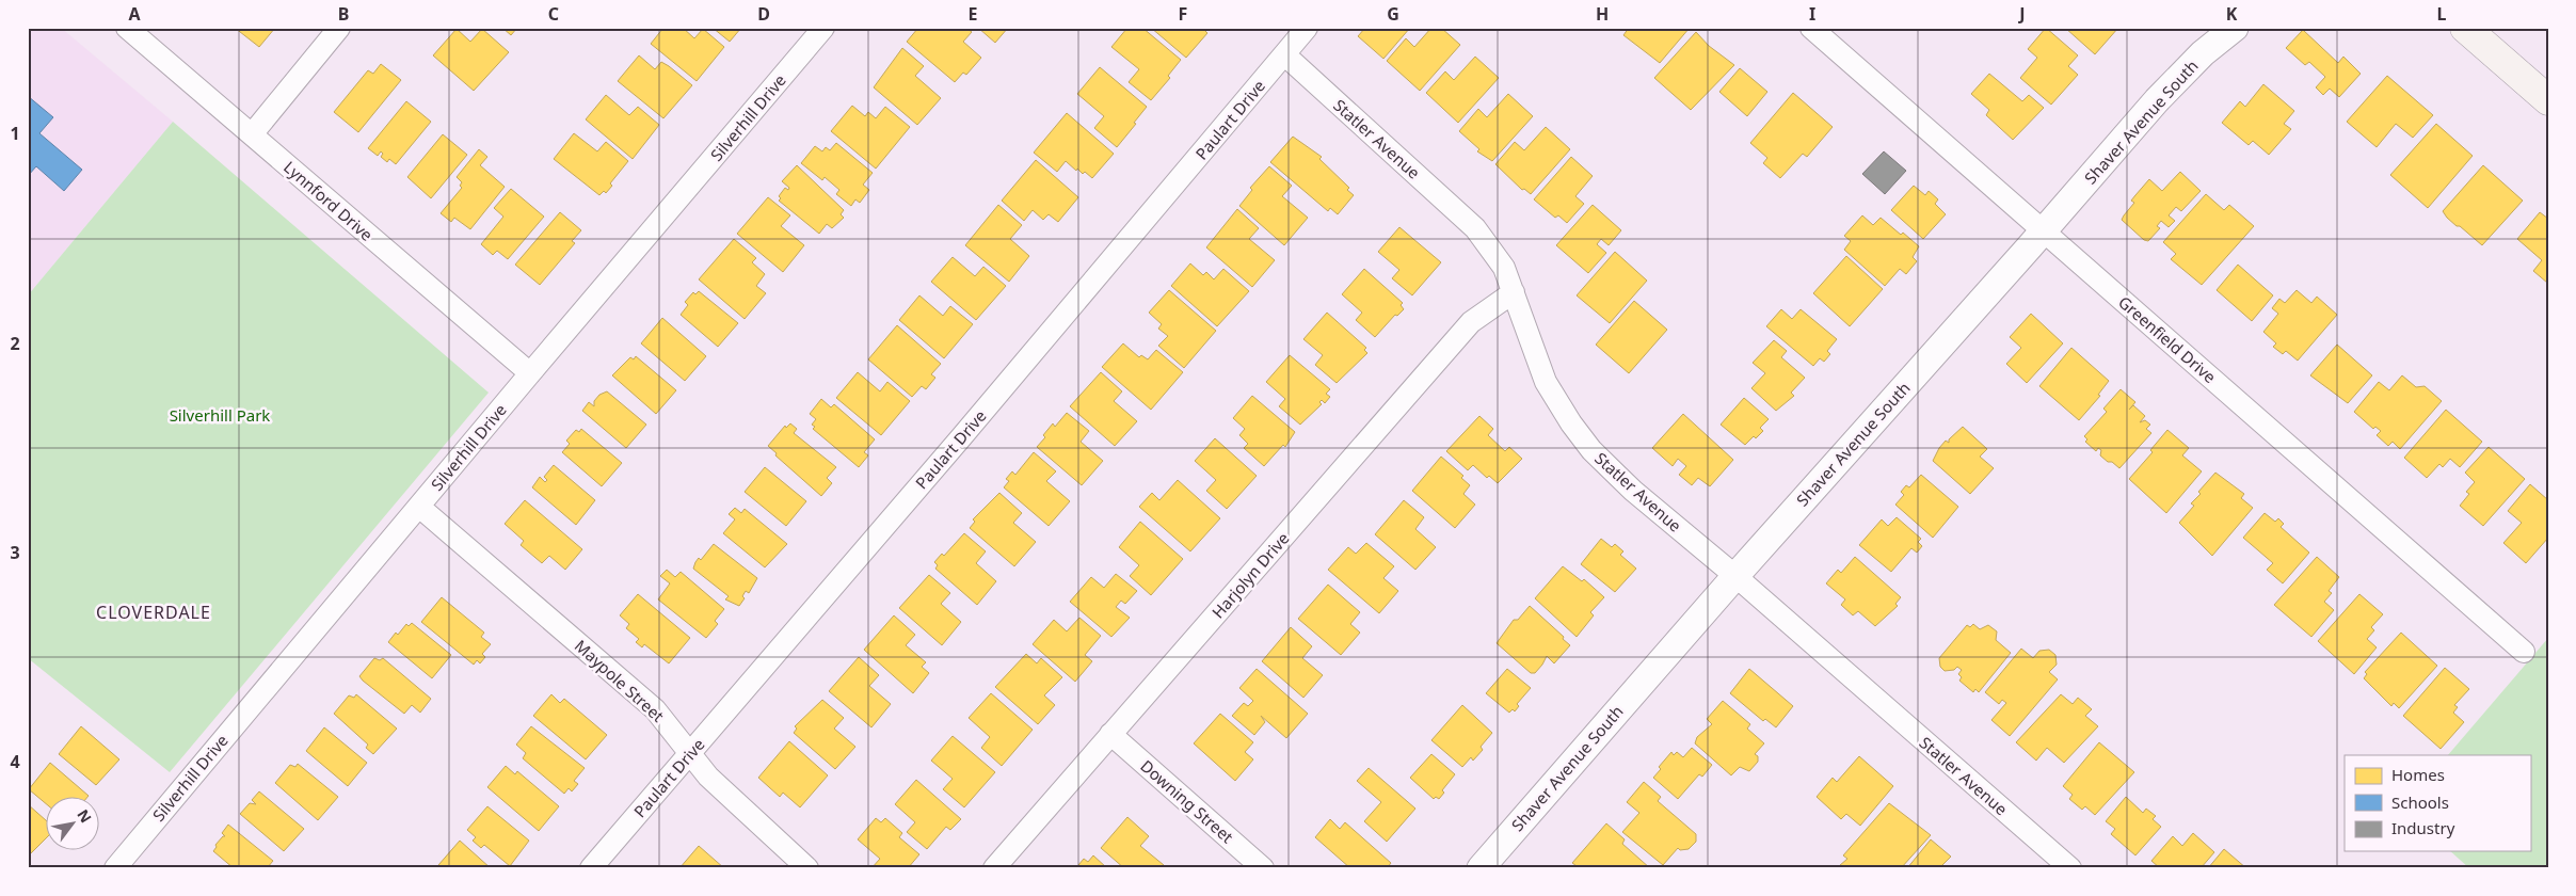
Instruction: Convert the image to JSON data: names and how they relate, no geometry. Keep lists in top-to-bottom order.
{
  "streets": {
    "street": [
      "Silverhill Drive",
      "Paulart Drive",
      "Shaver Avenue South",
      "Statler Avenue",
      "Lynnford Drive",
      "Greenfield Drive",
      "Harjolyn Drive",
      "Maypole Street",
      "Downing Street"
    ]
  },
  "crossings": [
    ["Silverhill Drive", "Lynnford Drive"],
    ["Silverhill Drive", "Maypole Street"],
    ["Paulart Drive", "Statler Avenue"],
    ["Paulart Drive", "Maypole Street"],
    ["Shaver Avenue South", "Statler Avenue"],
    ["Shaver Avenue South", "Greenfield Drive"],
    ["Statler Avenue", "Harjolyn Drive"],
    ["Harjolyn Drive", "Downing Street"]
  ],
  "districts": ["CLOVERDALE"],
  "parks": ["Silverhill Park"],
  "legend": ["Homes", "Schools", "Industry"],
  "north": "top right",
  "grid": {
    "columns": [
      "A",
      "B",
      "C",
      "D",
      "E",
      "F",
      "G",
      "H",
      "I",
      "J",
      "K",
      "L"
    ],
    "rows": [
      "1",
      "2",
      "3",
      "4"
    ]
  }
}
